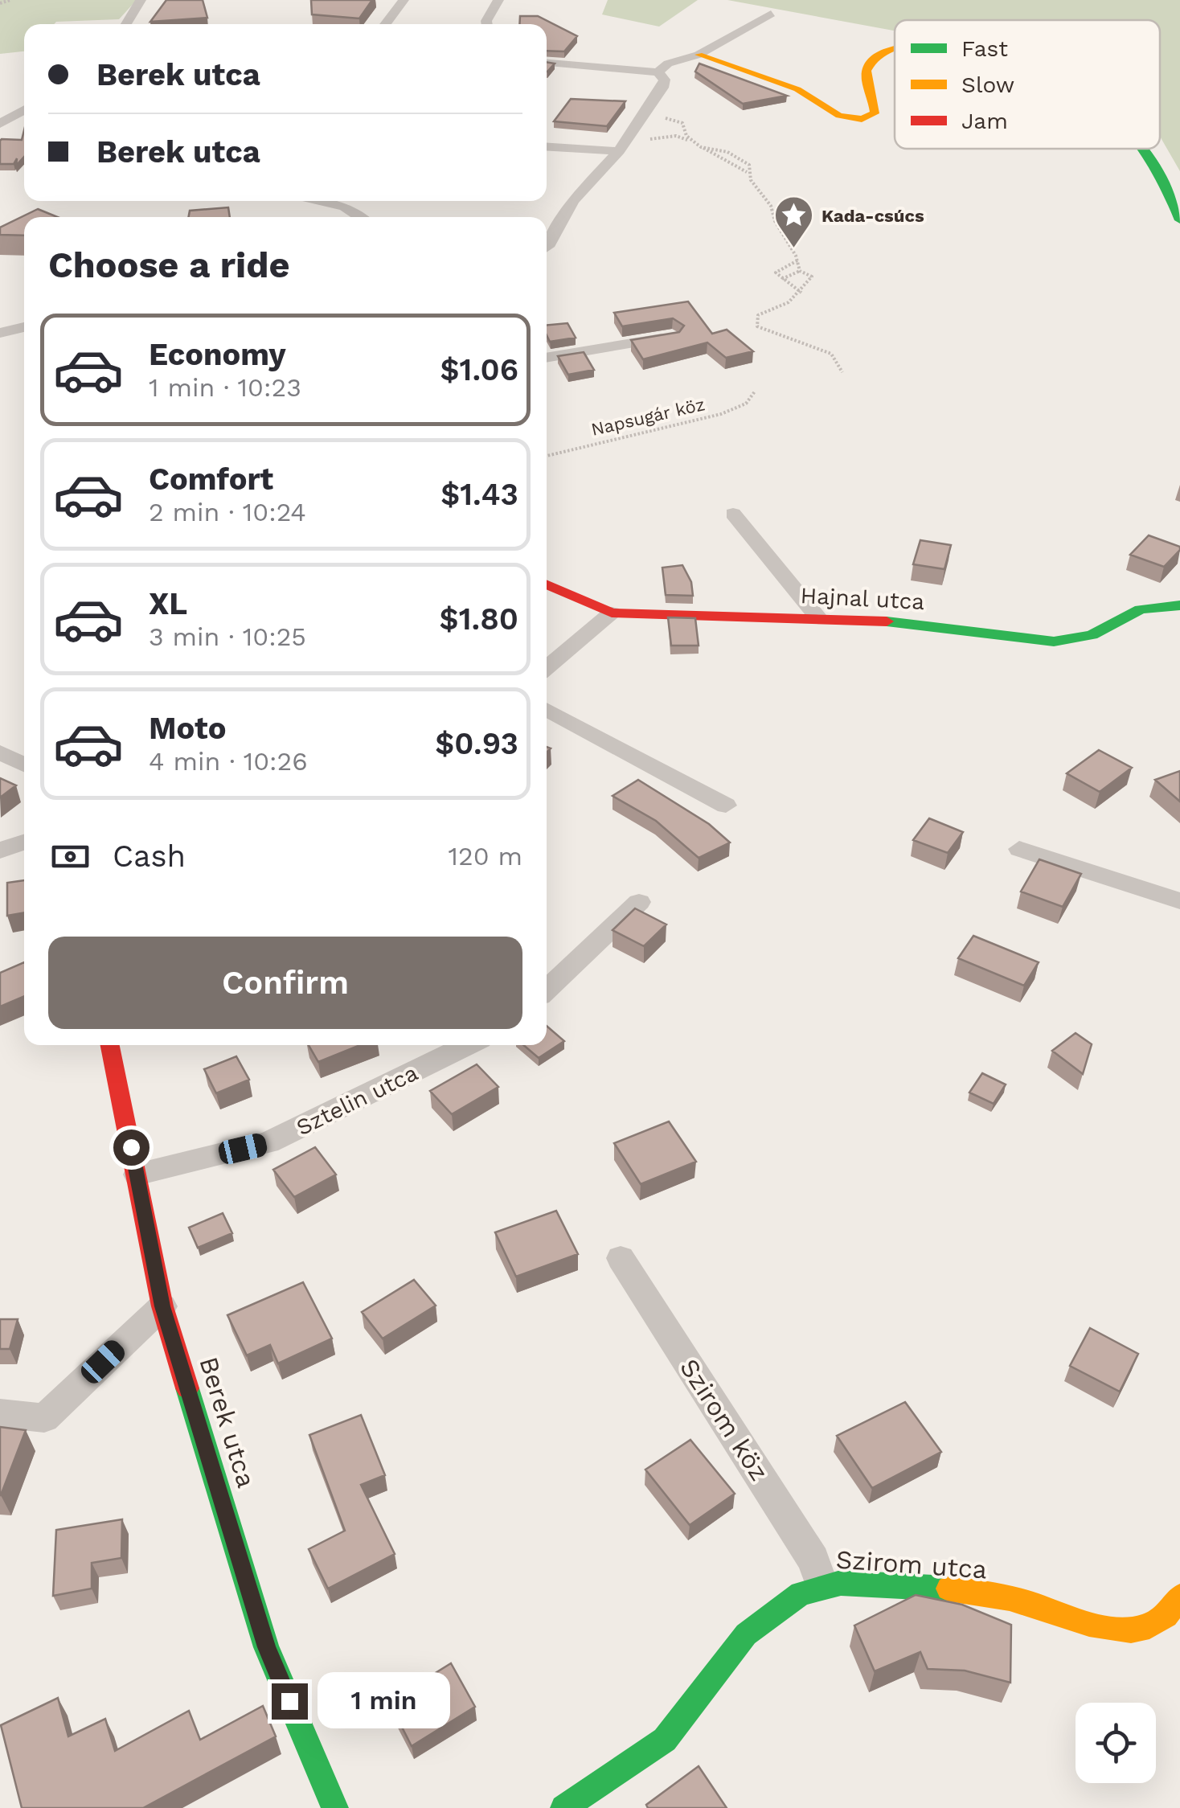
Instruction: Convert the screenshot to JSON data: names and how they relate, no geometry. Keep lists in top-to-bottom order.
{
  "streets": {
    "street": [
      "Hajnal utca",
      "Sztelin utca",
      "Szirom köz",
      "Berek utca",
      "Szirom utca"
    ],
    "path": ["Napsugár köz"]
  },
  "crossings": [
    ["Sztelin utca", "Berek utca"],
    ["Szirom köz", "Szirom utca"]
  ],
  "places": {
    "place": ["Kada-csúcs"]
  },
  "legend": ["Fast", "Slow", "Jam"],
  "page": {
    "banner": ["Berek utca", "Berek utca"],
    "heading": "Choose a ride",
    "list": [
      {
        "name": "Economy",
        "note": "1 min · 10:23",
        "value": "$1.06"
      },
      {
        "name": "Comfort",
        "note": "2 min · 10:24",
        "value": "$1.43"
      },
      {
        "name": "XL",
        "note": "3 min · 10:25",
        "value": "$1.80"
      },
      {
        "name": "Moto",
        "note": "4 min · 10:26",
        "value": "$0.93"
      }
    ],
    "pay": ["Cash", "120 m"],
    "buttons": "Confirm",
    "bubble": "1 min"
  }
}
